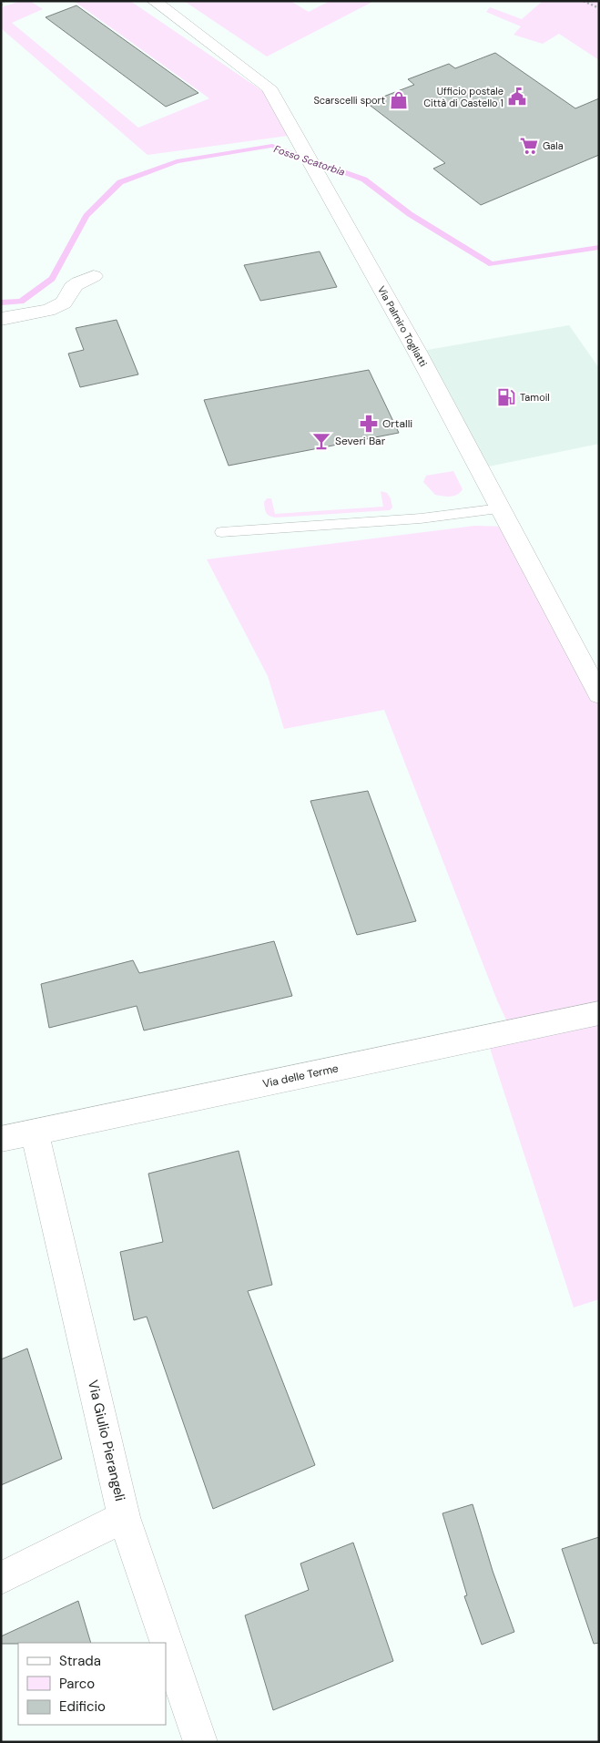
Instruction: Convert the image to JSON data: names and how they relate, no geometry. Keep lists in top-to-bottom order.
{
  "streets": {
    "street": ["Via Palmiro Togliatti", "Via delle Terme", "Via Giulio Pierangeli"]
  },
  "crossings": [
    ["Via delle Terme", "Via Giulio Pierangeli"]
  ],
  "water": ["Fosso Scatorbia"],
  "places": {
    "public building": ["Ufficio postale Città di Castello 1"],
    "shop": ["Scarscelli sport"],
    "supermarket": ["Gala"],
    "fuel station": ["Tamoil"],
    "pharmacy": ["Ortalli"],
    "bar": ["Severi Bar"]
  },
  "legend": ["Strada", "Parco", "Edificio"]
}
